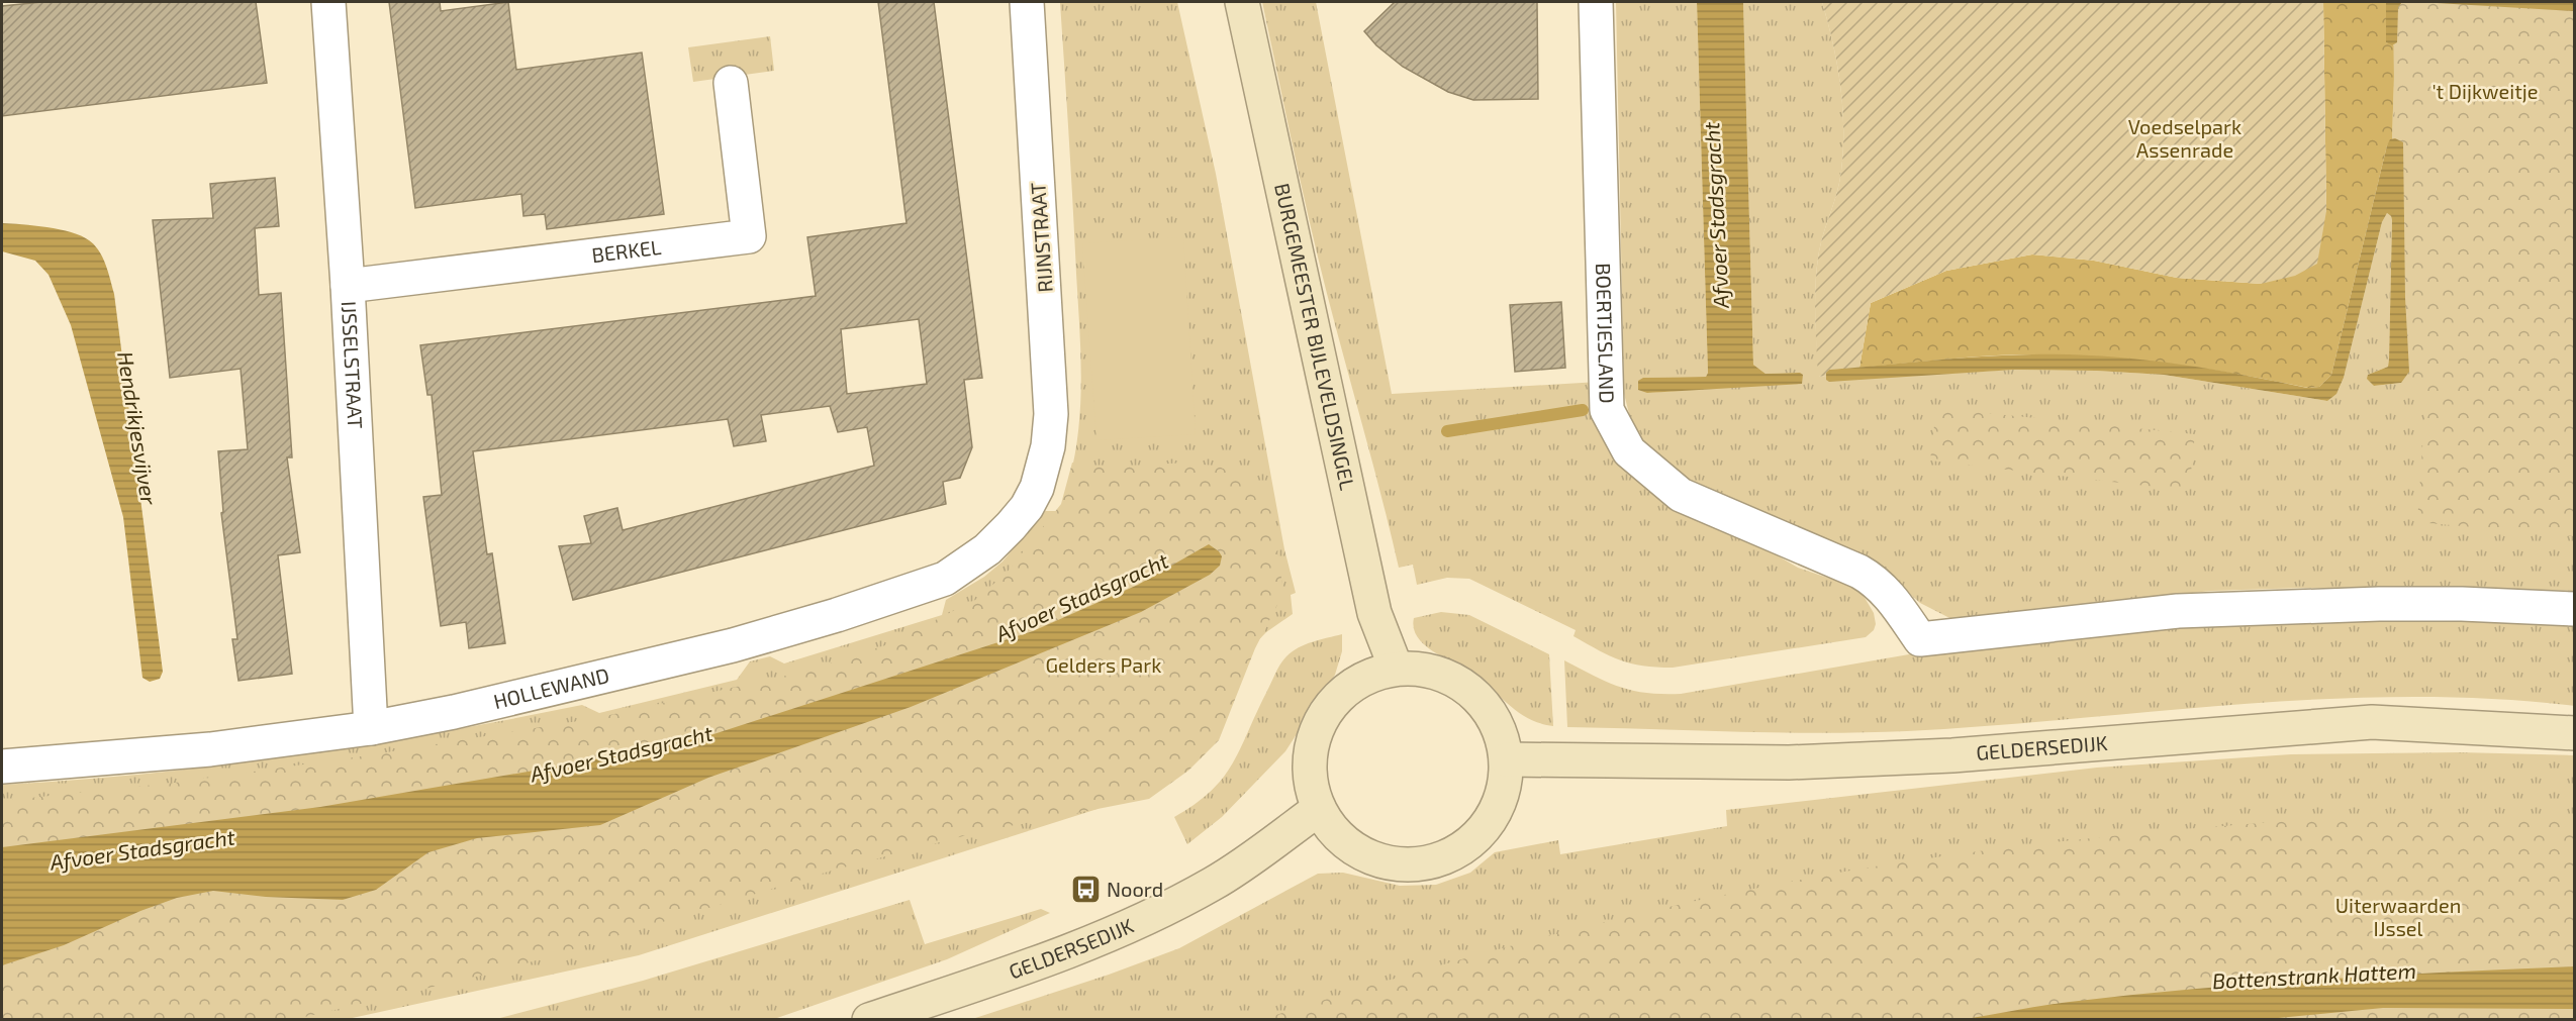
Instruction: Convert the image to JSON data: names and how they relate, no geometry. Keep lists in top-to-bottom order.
{
  "streets": {
    "main road": ["BURGEMEESTER BIJLEVELDSINGEL", "GELDERSEDIJK"],
    "street": [
      "RIJNSTRAAT",
      "BERKEL",
      "BOERTJESLAND",
      "IJSSELSTRAAT",
      "HOLLEWAND"
    ]
  },
  "crossings": [
    ["RIJNSTRAAT", "HOLLEWAND"],
    ["BERKEL", "IJSSELSTRAAT"],
    ["BURGEMEESTER BIJLEVELDSINGEL", "GELDERSEDIJK"],
    ["IJSSELSTRAAT", "HOLLEWAND"]
  ],
  "water": ["Afvoer Stadsgracht", "Hendrikjesvijver", "Bottenstrank Hattem"],
  "parks": [
    "'t Dijkweitje",
    "Voedselpark Assenrade",
    "Gelders Park",
    "Uiterwaarden IJssel"
  ],
  "places": {
    "bus stop": ["Noord"]
  }
}
